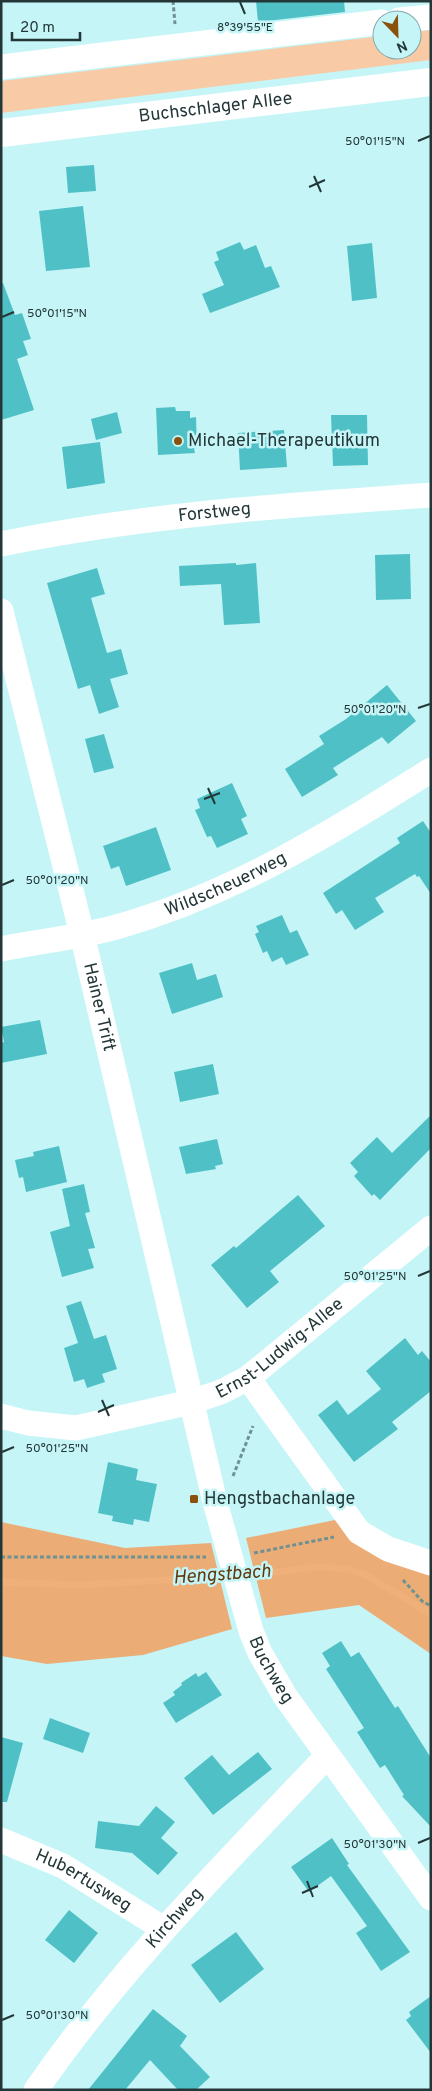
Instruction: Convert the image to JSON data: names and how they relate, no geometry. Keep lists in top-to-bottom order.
{
  "streets": {
    "main road": ["Buchschlager Allee"],
    "street": [
      "Forstweg",
      "Wildscheuerweg",
      "Hainer Trift",
      "Ernst-Ludwig-Allee",
      "Buchweg",
      "Hubertusweg",
      "Kirchweg"
    ]
  },
  "crossings": [
    ["Wildscheuerweg", "Hainer Trift"],
    ["Hainer Trift", "Ernst-Ludwig-Allee"],
    ["Hainer Trift", "Buchweg"],
    ["Ernst-Ludwig-Allee", "Buchweg"],
    ["Buchweg", "Kirchweg"],
    ["Hubertusweg", "Kirchweg"]
  ],
  "water": ["Hengstbach"],
  "places": {
    "other": ["Michael-Therapeutikum"],
    "transit": ["Hengstbachanlage"]
  },
  "scale_bar": "20 m",
  "north": "bottom right",
  "coordinates": [
    "8°39'55\"E",
    "50°01'15\"N",
    "50°01'20\"N",
    "50°01'25\"N",
    "50°01'30\"N"
  ]
}
